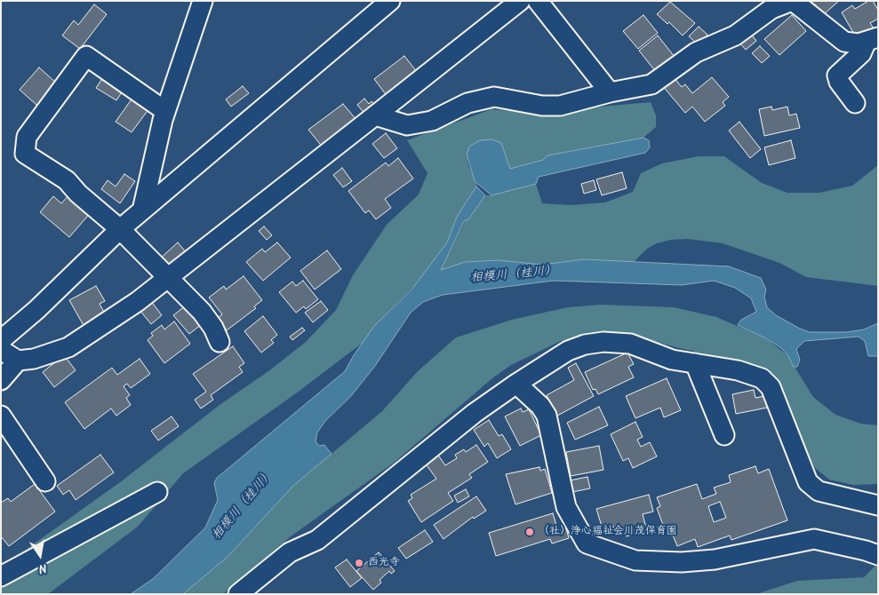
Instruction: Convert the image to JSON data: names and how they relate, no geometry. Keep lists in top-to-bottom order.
{
  "water": ["相模川（桂川）"],
  "places": ["（社）浄心福祉会川茂保育園", "西光寺"],
  "north": "bottom"
}
